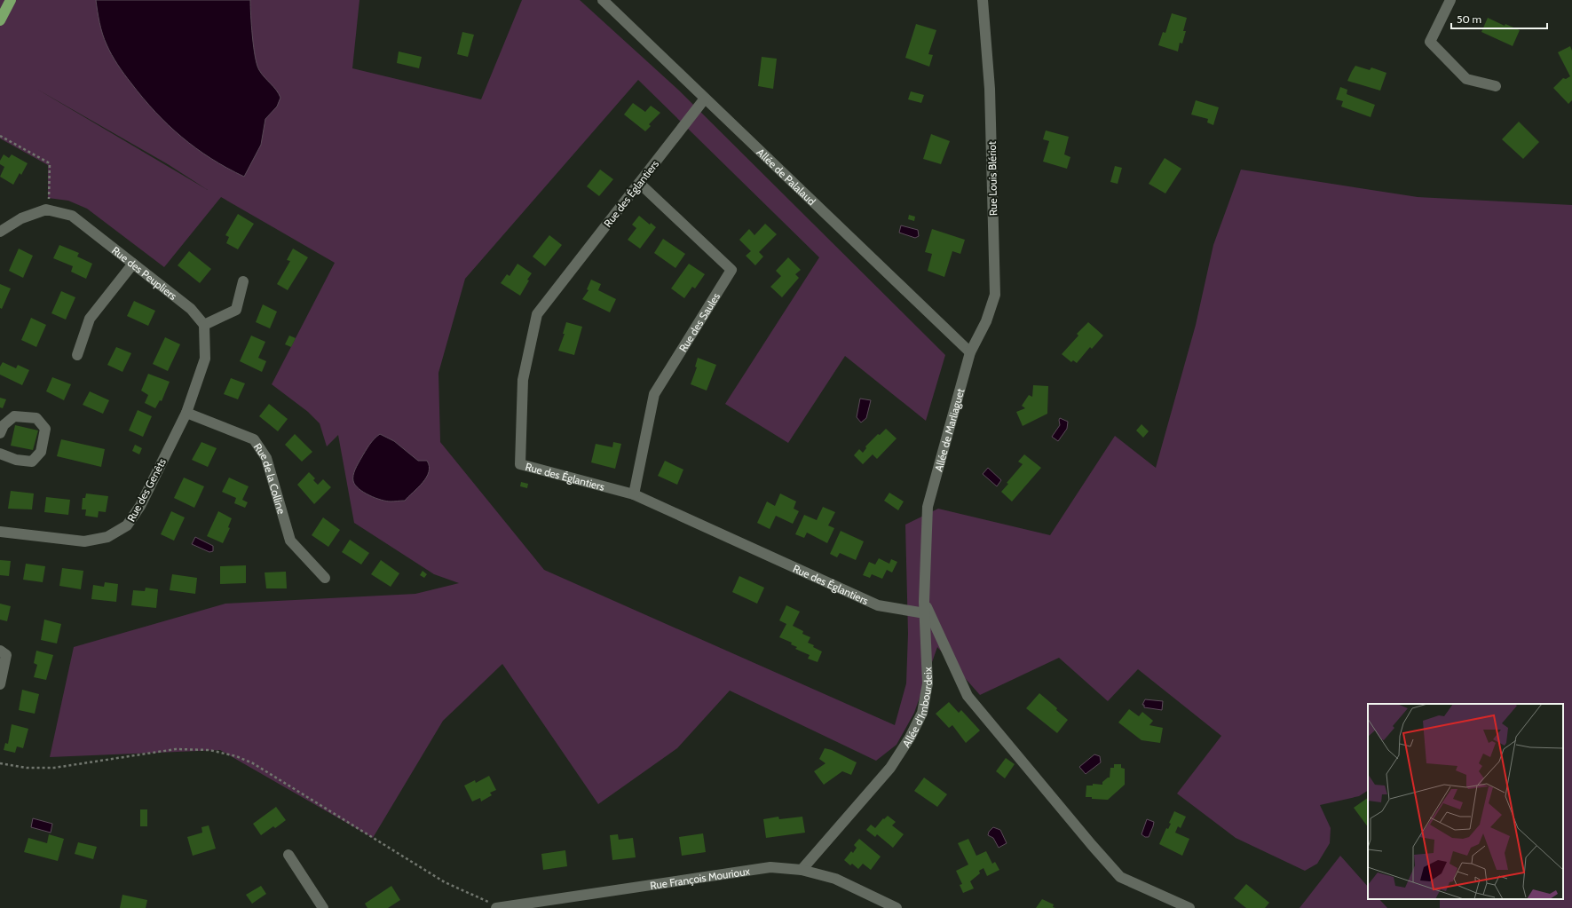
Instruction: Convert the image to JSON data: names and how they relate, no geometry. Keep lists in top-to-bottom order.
{
  "streets": {
    "street": [
      "Allée de Palalaud",
      "Rue Louis Blériot",
      "Rue des Églantiers",
      "Rue des Peupliers",
      "Rue des Saules",
      "Allée de Marliaguet",
      "Rue de la Colline",
      "Rue des Genêts",
      "Allée d'Imbourdeix",
      "Rue François Mourioux"
    ]
  },
  "crossings": [
    ["Allée de Palalaud", "Rue Louis Blériot"],
    ["Allée de Palalaud", "Rue des Églantiers"],
    ["Allée de Palalaud", "Allée de Marliaguet"],
    ["Rue Louis Blériot", "Allée de Marliaguet"],
    ["Rue des Églantiers", "Rue des Saules"],
    ["Rue des Églantiers", "Allée d'Imbourdeix"],
    ["Allée de Marliaguet", "Allée d'Imbourdeix"],
    ["Rue de la Colline", "Rue des Genêts"],
    ["Allée d'Imbourdeix", "Rue François Mourioux"]
  ],
  "scale_bar": "50 m"
}
